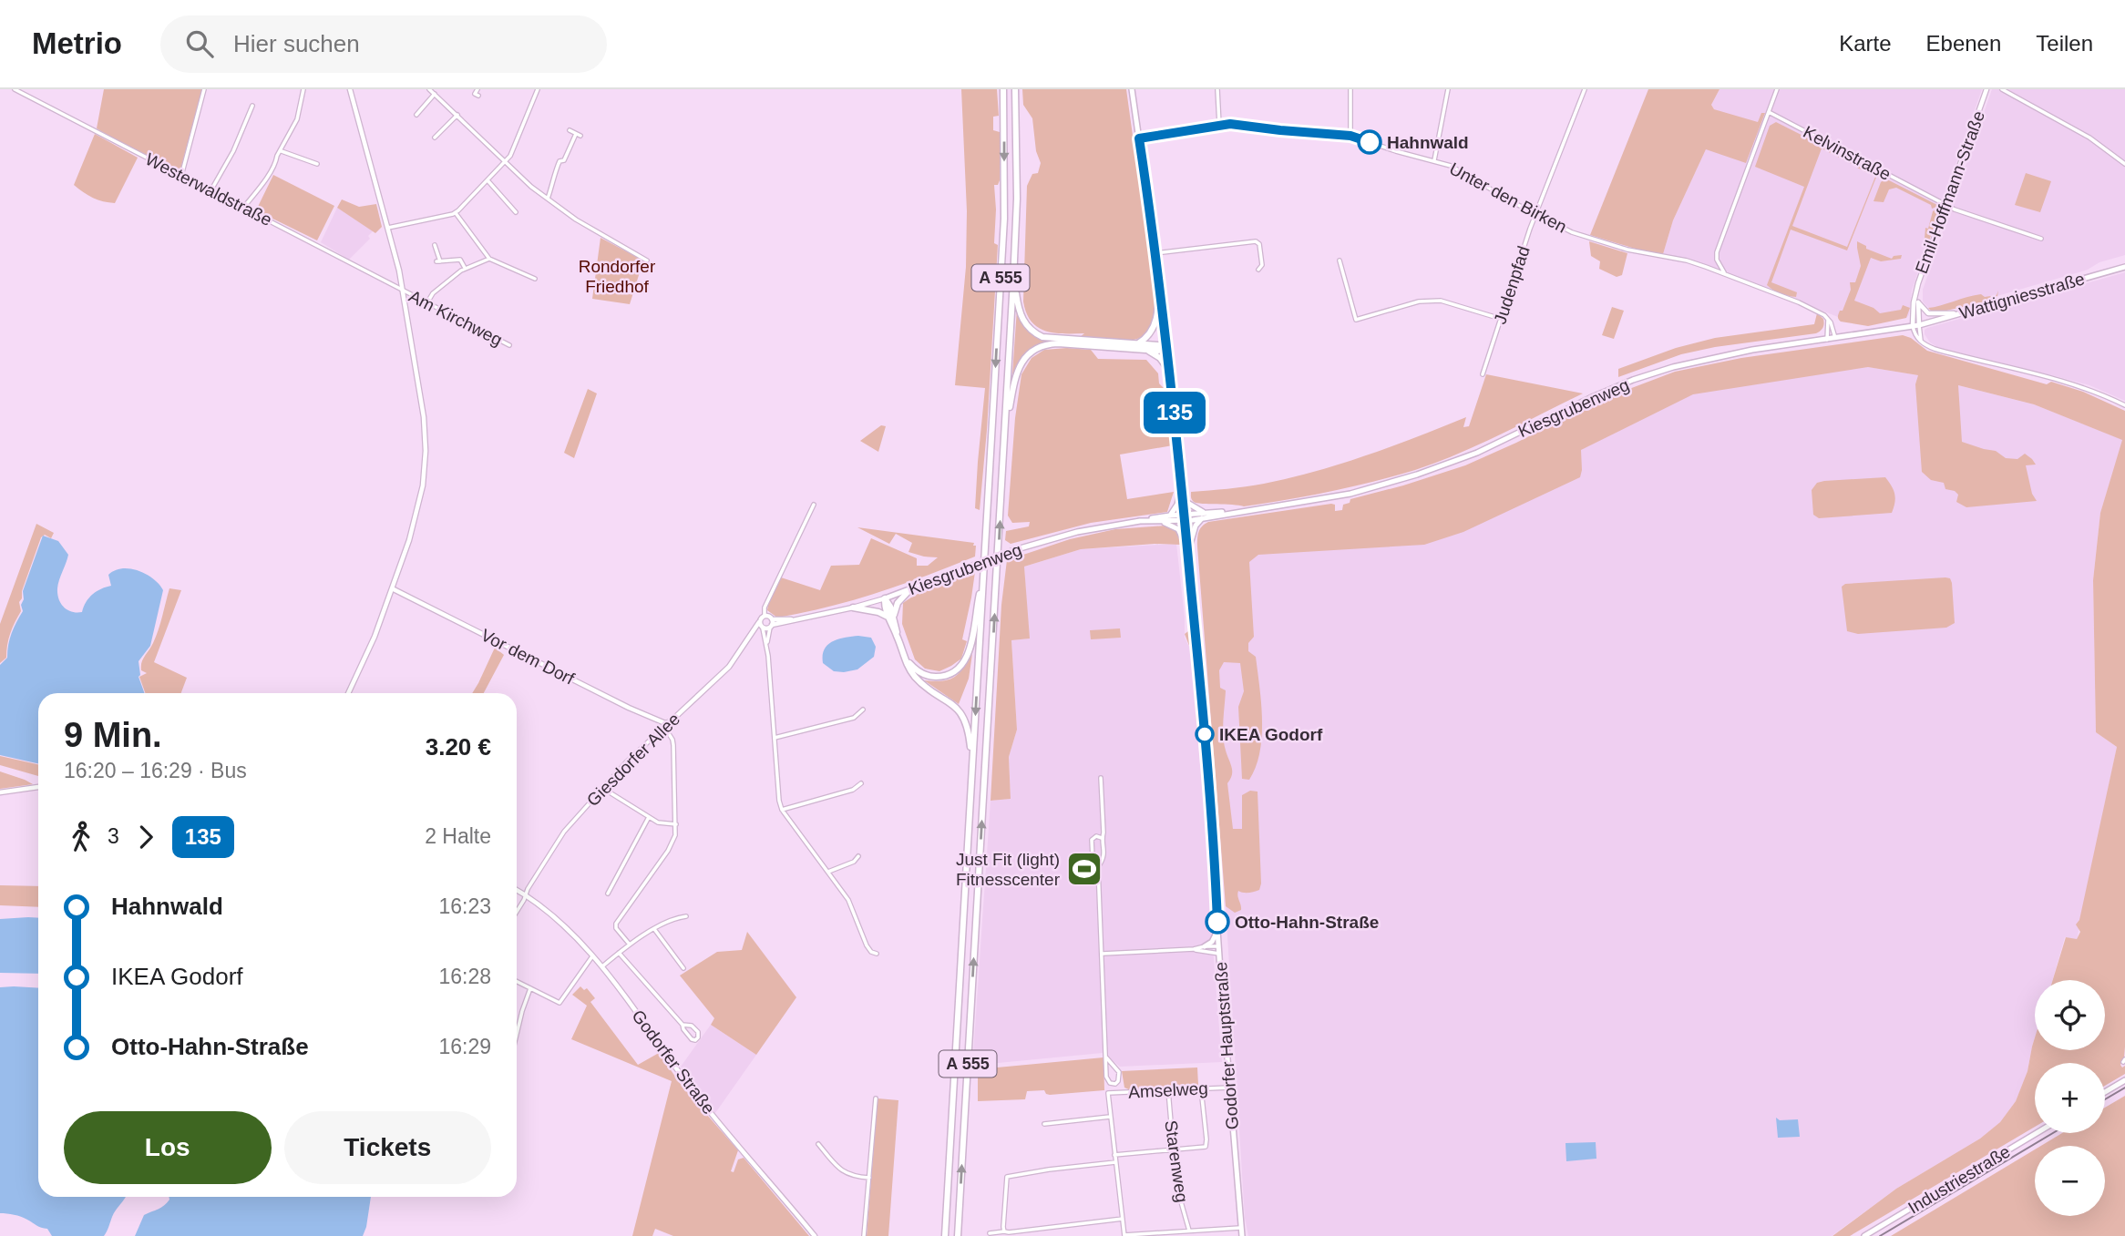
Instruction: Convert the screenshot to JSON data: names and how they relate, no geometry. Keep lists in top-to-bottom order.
{
  "streets": {
    "highway": ["A 555"],
    "main road": [
      "Wattigniesstraße",
      "Kiesgrubenweg",
      "Godorfer Hauptstraße",
      "Industriestraße"
    ],
    "street": [
      "Kelvinstraße",
      "Westerwaldstraße",
      "Emil-Hoffmann-Straße",
      "Unter den Birken",
      "Judenpfad",
      "Am Kirchweg",
      "Vor dem Dorf",
      "Giesdorfer Allee",
      "Godorfer Straße",
      "Amselweg",
      "Starenweg"
    ]
  },
  "crossings": [
    ["Kelvinstraße", "Emil-Hoffmann-Straße"],
    ["Westerwaldstraße", "Am Kirchweg"],
    ["Emil-Hoffmann-Straße", "Wattigniesstraße"],
    ["Emil-Hoffmann-Straße", "Kiesgrubenweg"],
    ["Unter den Birken", "Judenpfad"],
    ["Unter den Birken", "Godorfer Hauptstraße"],
    ["Wattigniesstraße", "Kiesgrubenweg"],
    ["Kiesgrubenweg", "Godorfer Hauptstraße"],
    ["Vor dem Dorf", "Giesdorfer Allee"],
    ["Giesdorfer Allee", "Godorfer Straße"],
    ["Godorfer Hauptstraße", "Amselweg"],
    ["Amselweg", "Starenweg"]
  ],
  "parks": ["Rondorfer Friedhof"],
  "places": {
    "other": ["Hahnwald", "IKEA Godorf", "Otto-Hahn-Straße"],
    "sports": ["Just Fit (light) Fitnesscenter"]
  },
  "lines": ["bus line 135"],
  "page": {
    "header": "Metrio",
    "search": "Hier suchen",
    "nav": ["Karte", "Ebenen", "Teilen"],
    "on_map": "135",
    "heading": ["9 Min.", "16:20 – 16:29 · Bus", "3.20 €"],
    "legs": ["3", "135", "2 Halte"],
    "list": [
      {
        "name": "Hahnwald",
        "value": "16:23"
      },
      {
        "name": "IKEA Godorf",
        "value": "16:28"
      },
      {
        "name": "Otto-Hahn-Straße",
        "value": "16:29"
      }
    ],
    "map_buttons": ["+", "−"],
    "buttons": ["Los", "Tickets"]
  }
}
